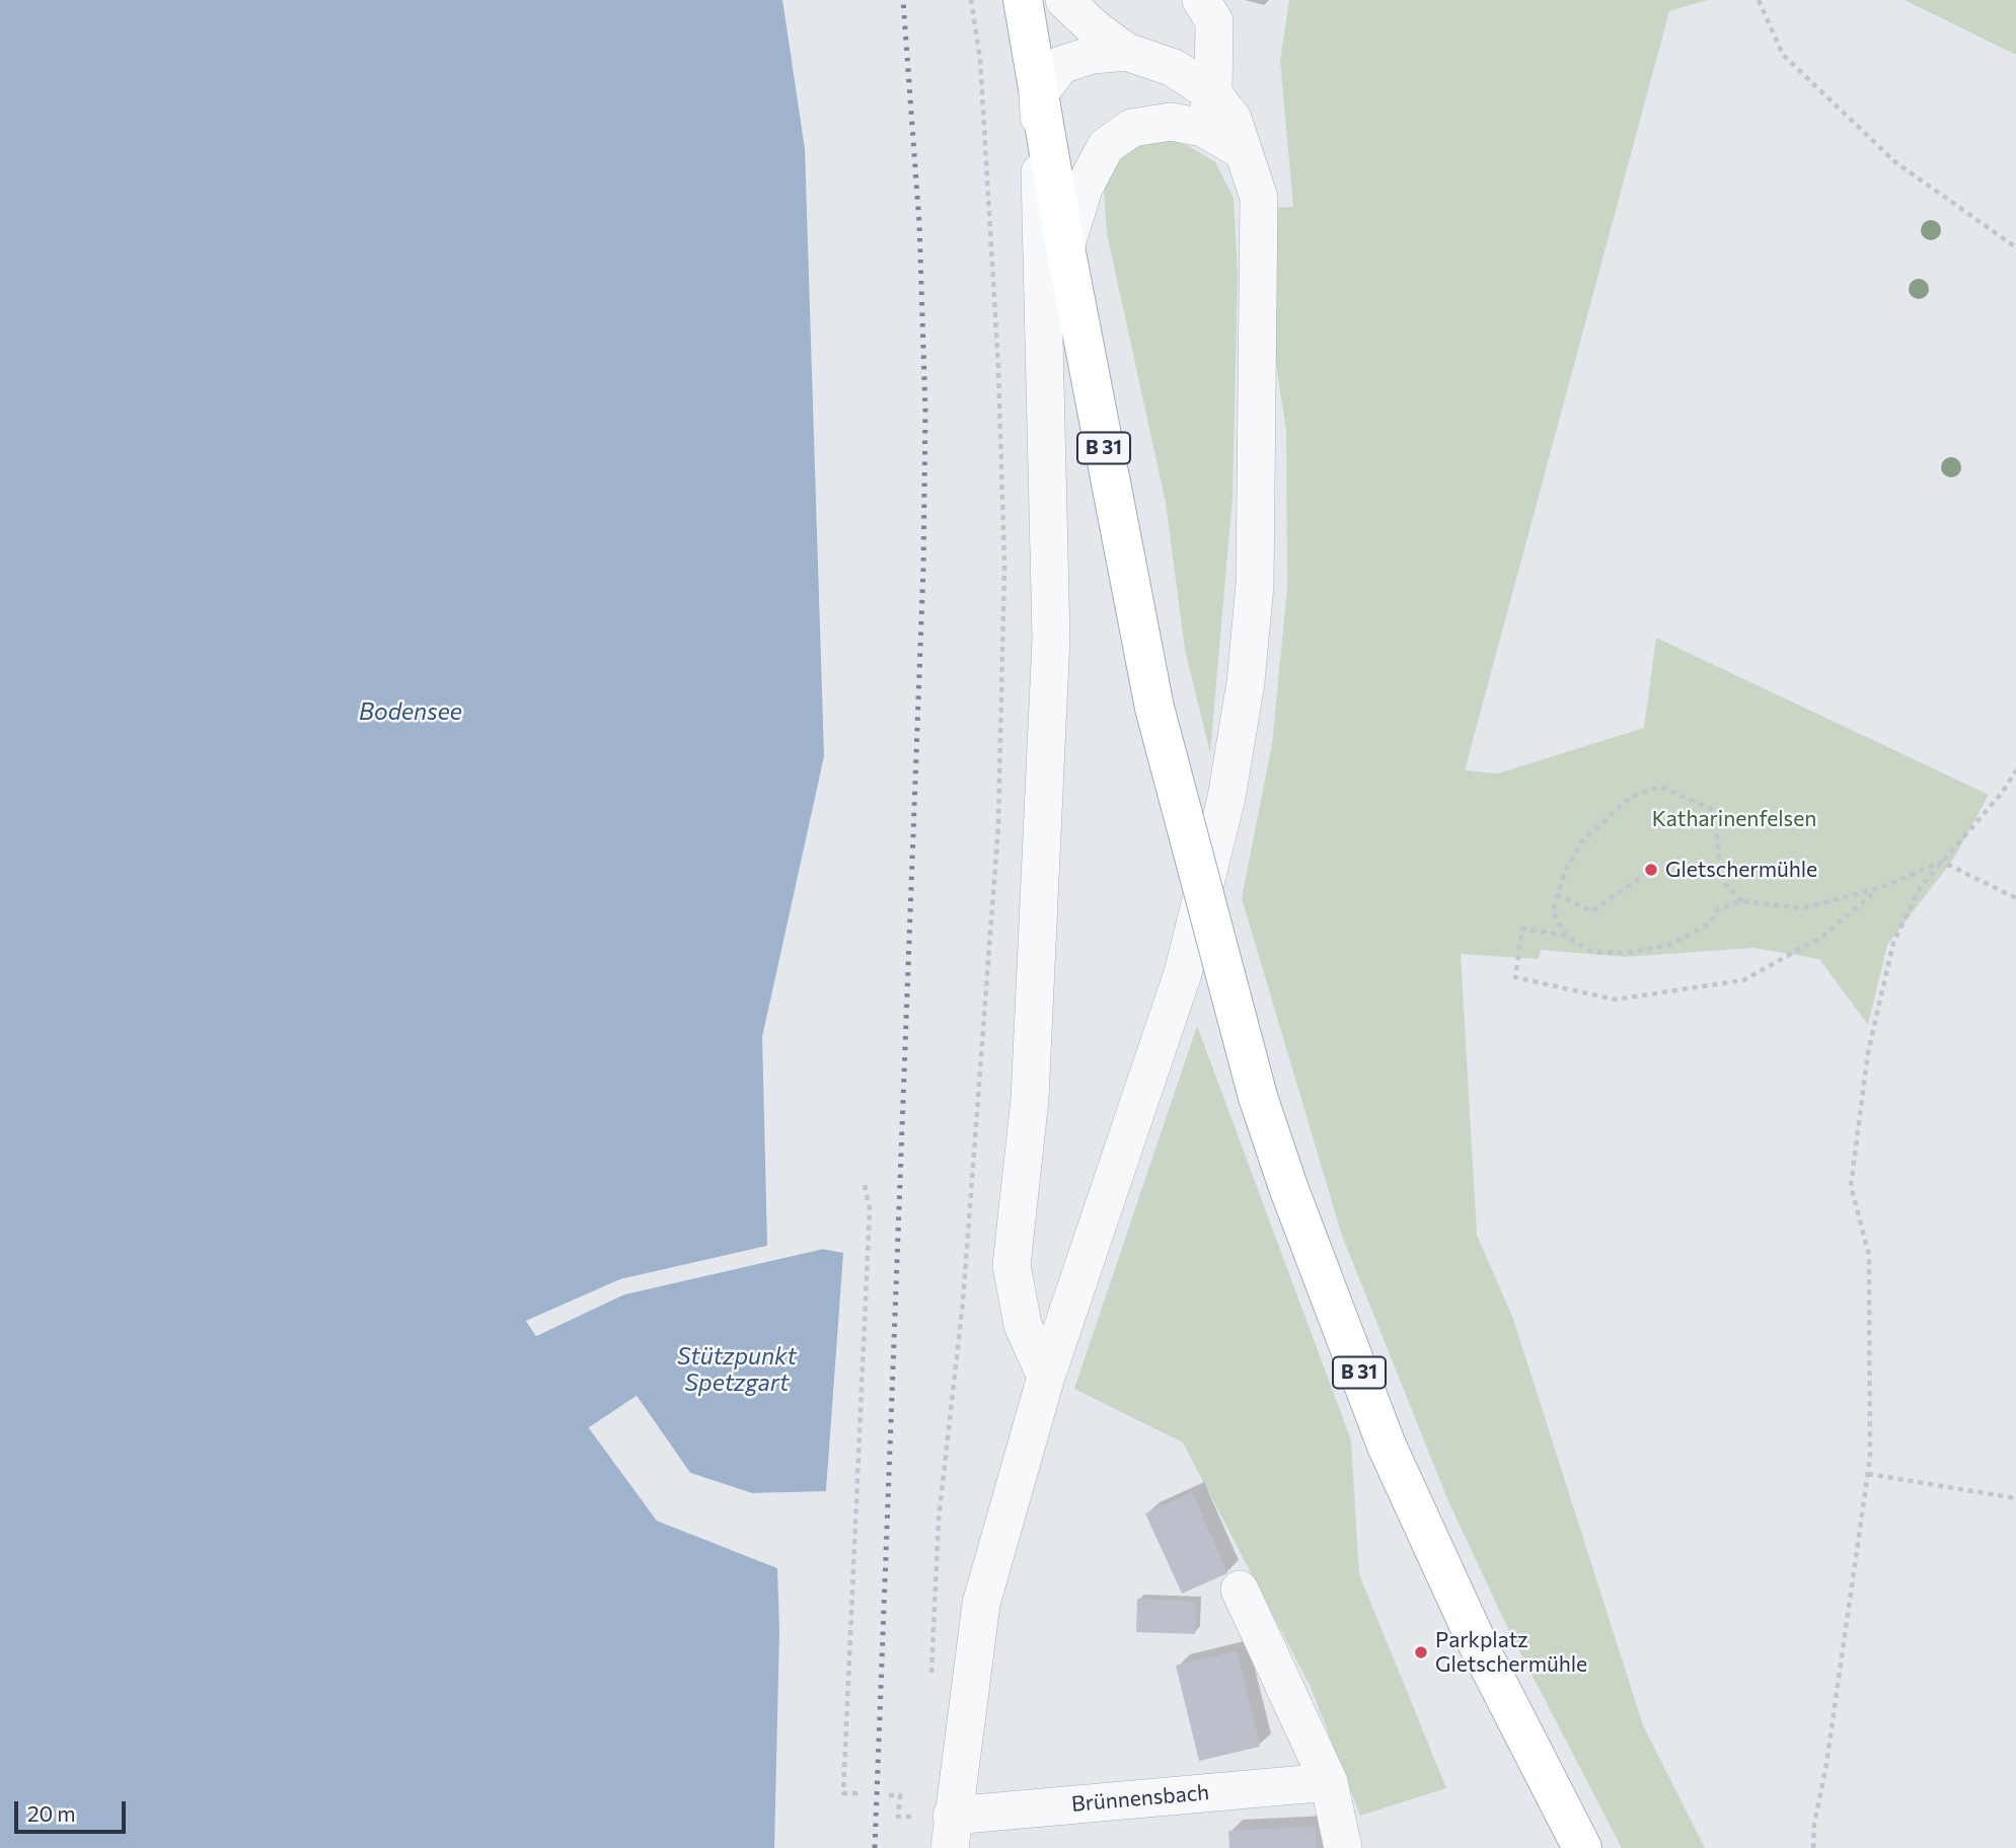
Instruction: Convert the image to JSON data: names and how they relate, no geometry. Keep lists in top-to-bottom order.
{
  "streets": {
    "main road": ["B 31"],
    "street": ["Brünnensbach"]
  },
  "water": ["Bodensee", "Stützpunkt Spetzgart"],
  "parks": ["Katharinenfelsen"],
  "places": ["Gletschermühle", "Parkplatz Gletschermühle"],
  "scale_bar": "20 m"
}
